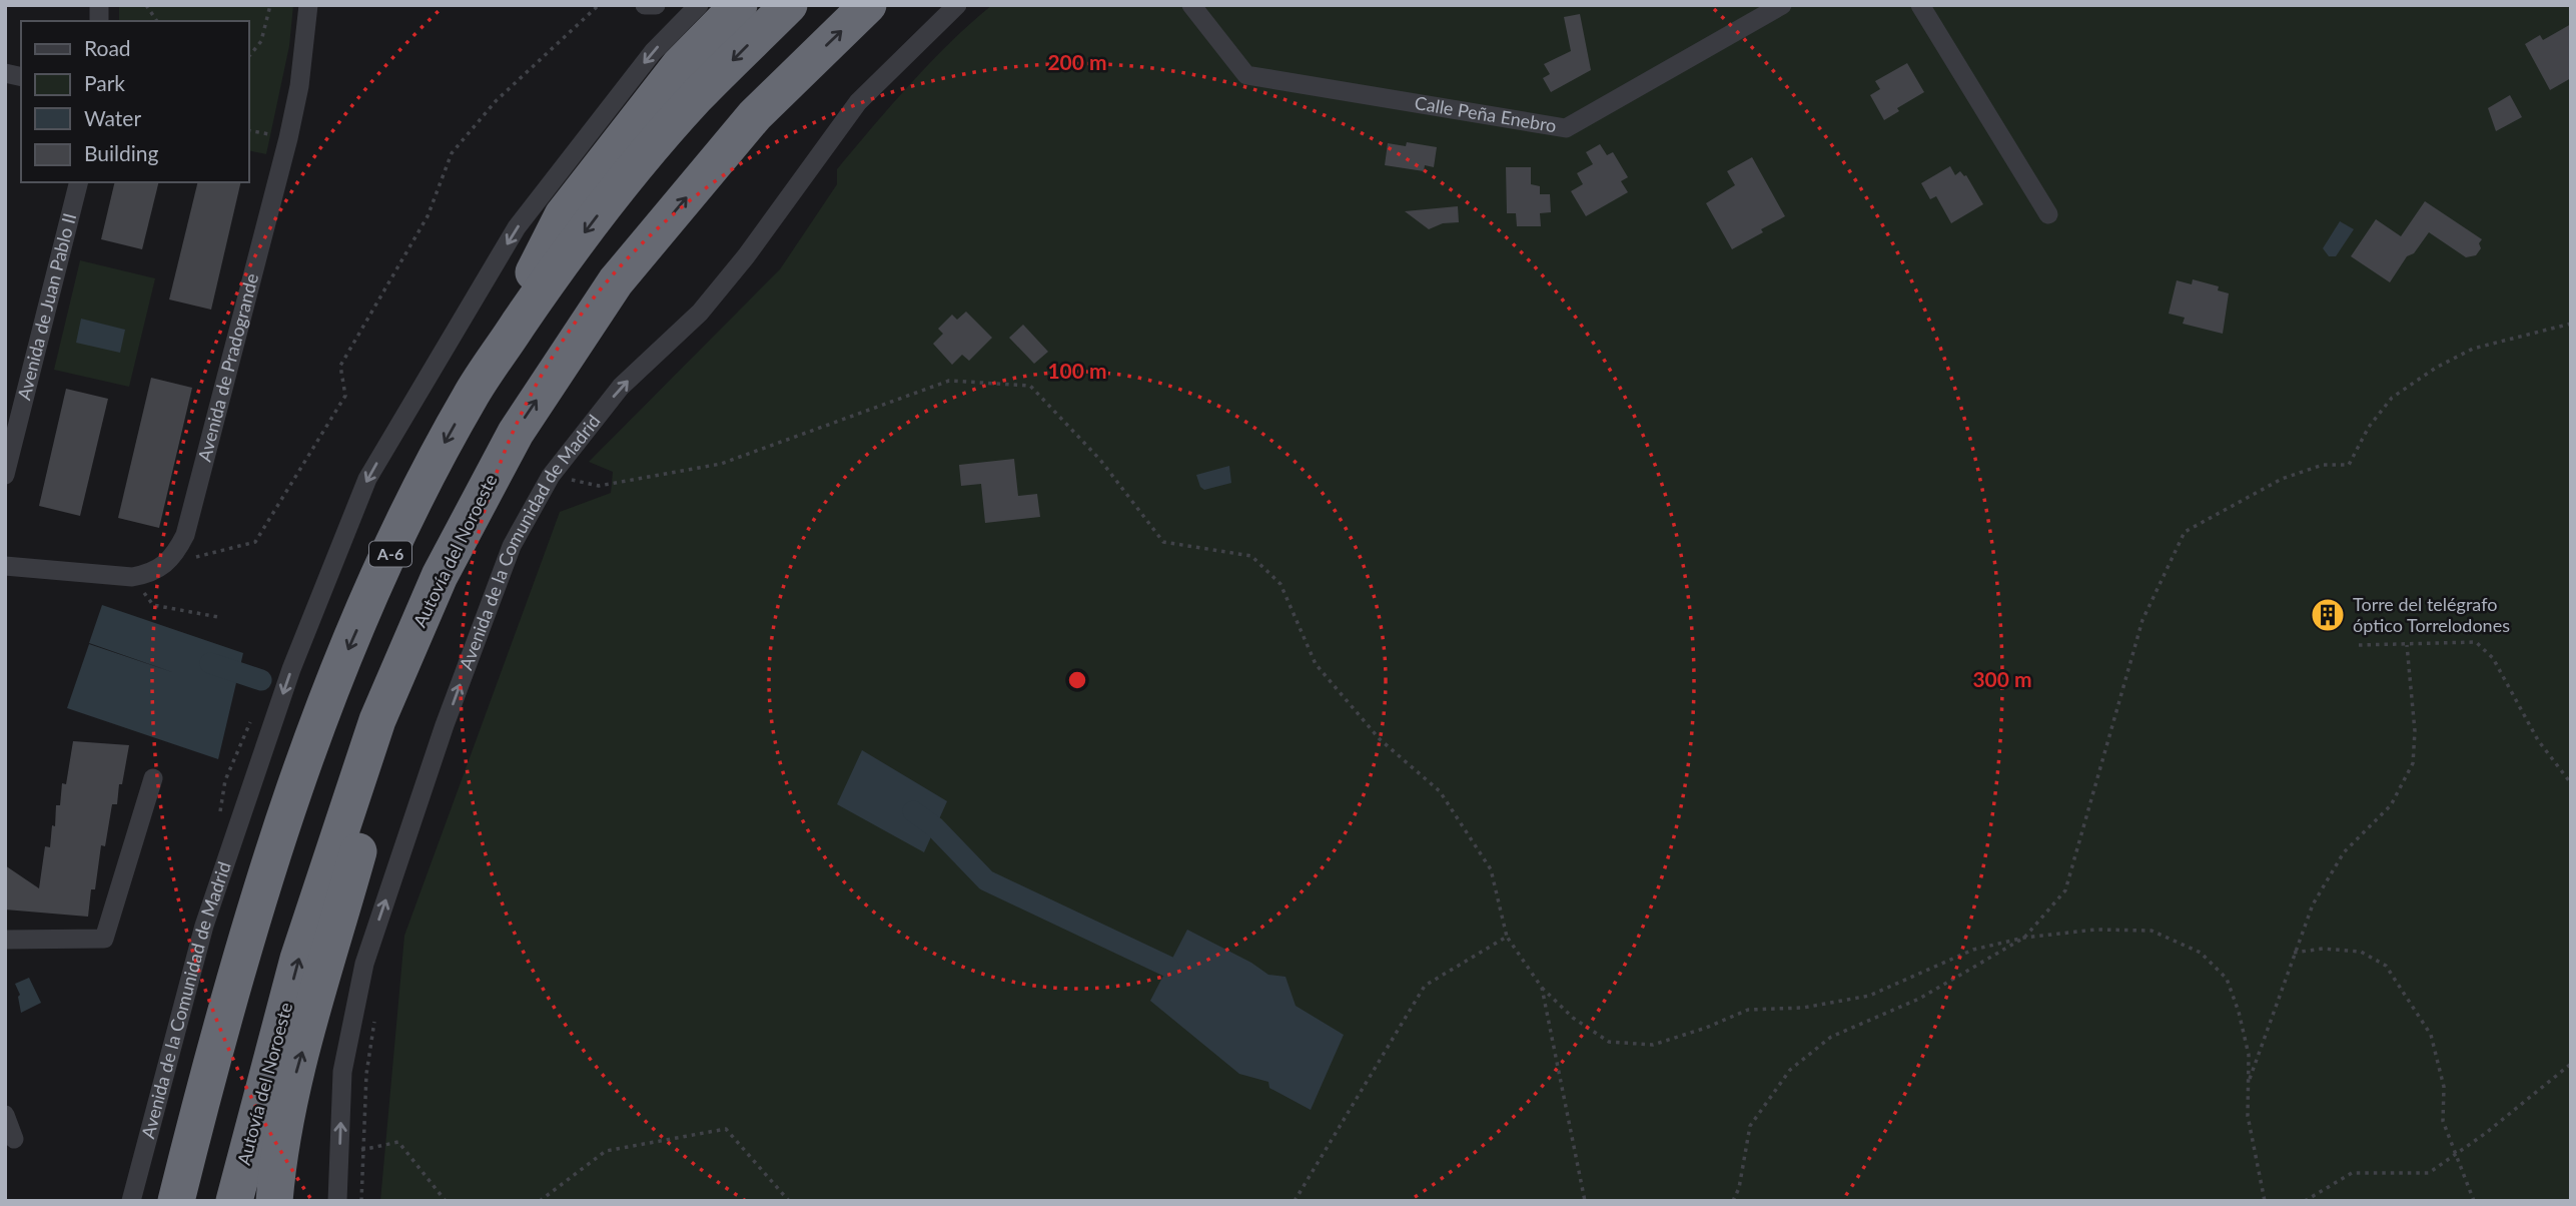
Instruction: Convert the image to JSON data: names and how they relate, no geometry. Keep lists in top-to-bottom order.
{
  "streets": {
    "highway": ["Autovía del Noroeste", "A-6"],
    "street": [
      "Calle Peña Enebro",
      "Avenida de Juan Pablo II",
      "Avenida de Pradogrande",
      "Avenida de la Comunidad de Madrid"
    ]
  },
  "places": {
    "building": ["Torre del telégrafo óptico Torrelodones"]
  },
  "legend": [
    "Road",
    "Park",
    "Water",
    "Building"
  ],
  "rings": ["200 m", "100 m", "300 m"]
}
